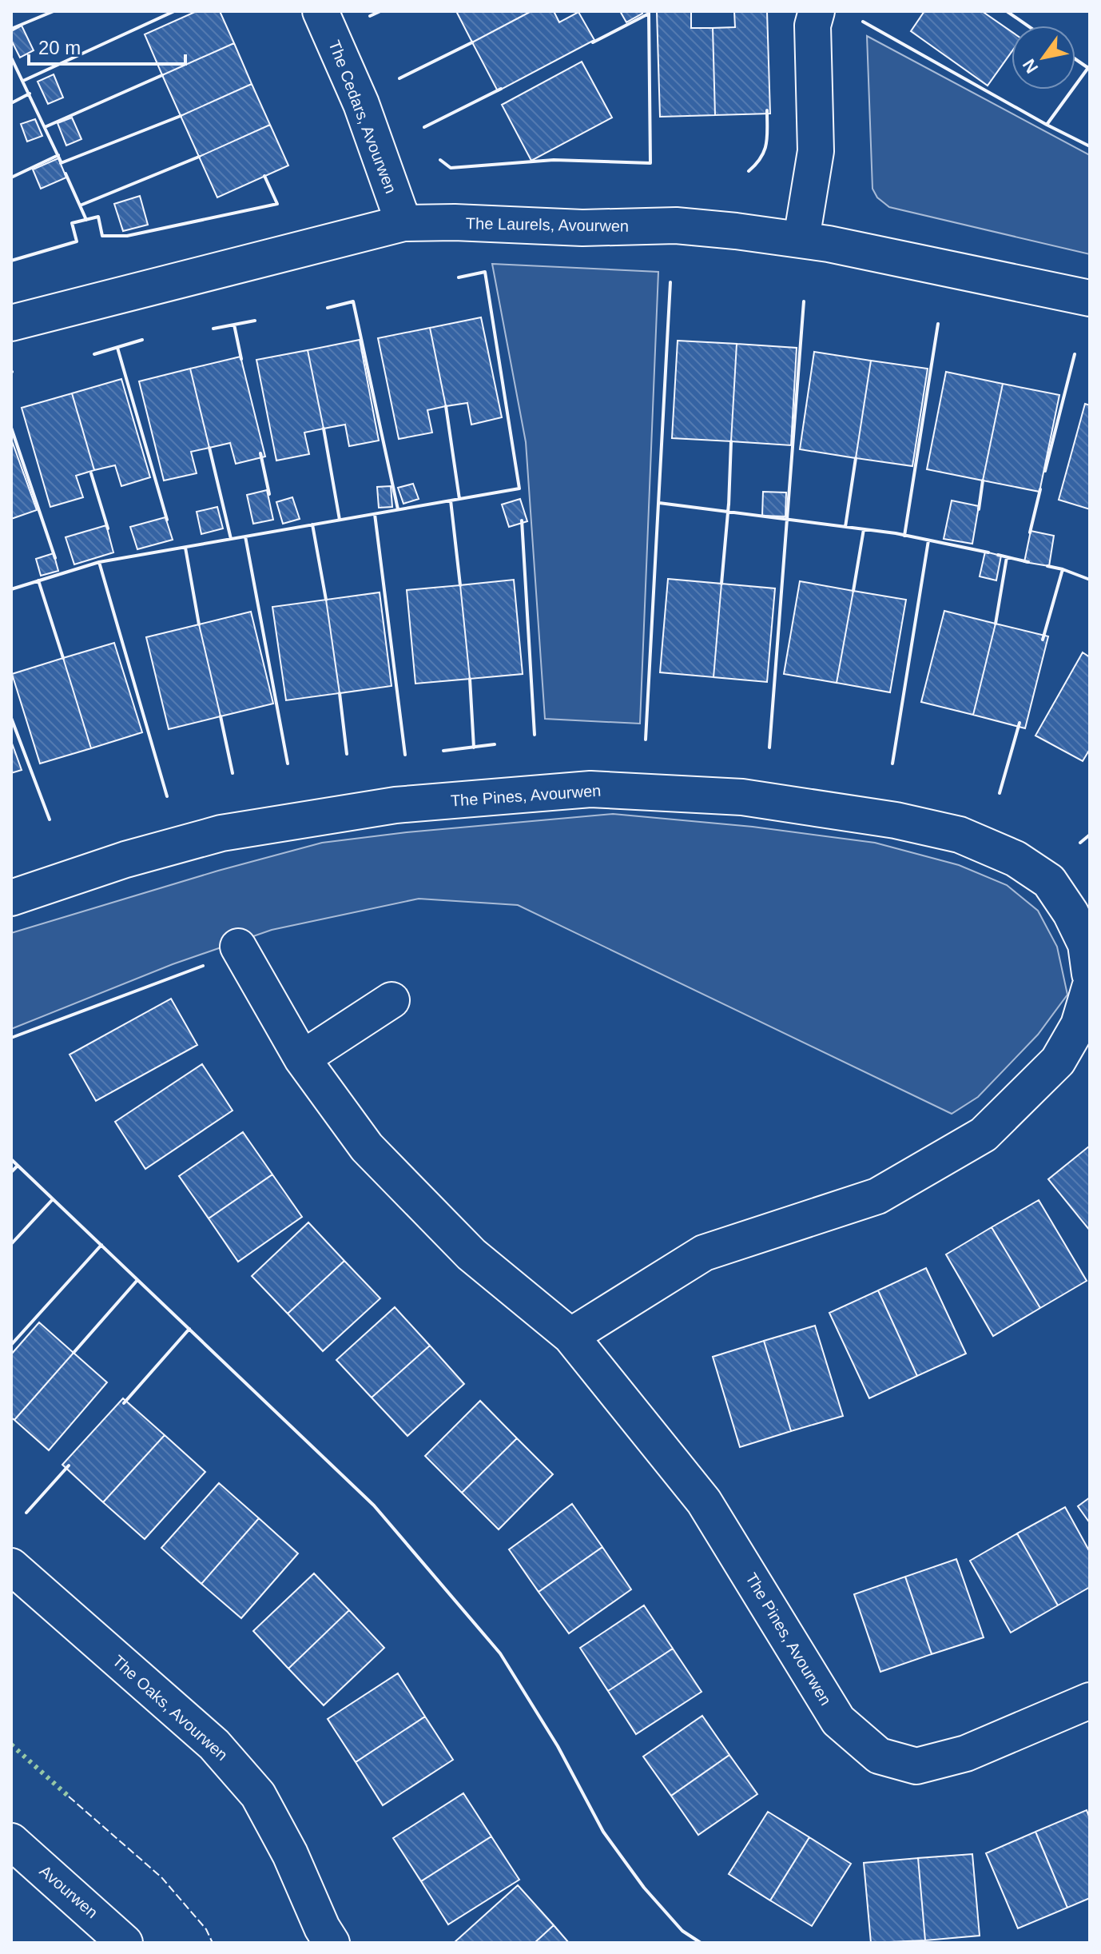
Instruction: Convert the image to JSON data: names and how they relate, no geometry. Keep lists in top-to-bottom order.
{
  "streets": {
    "street": [
      "The Cedars, Avourwen",
      "The Laurels, Avourwen",
      "The Pines, Avourwen",
      "The Oaks, Avourwen",
      "Avourwen"
    ]
  },
  "crossings": [
    ["The Cedars, Avourwen", "The Laurels, Avourwen"]
  ],
  "scale_bar": "20 m",
  "north": "bottom left"
}
